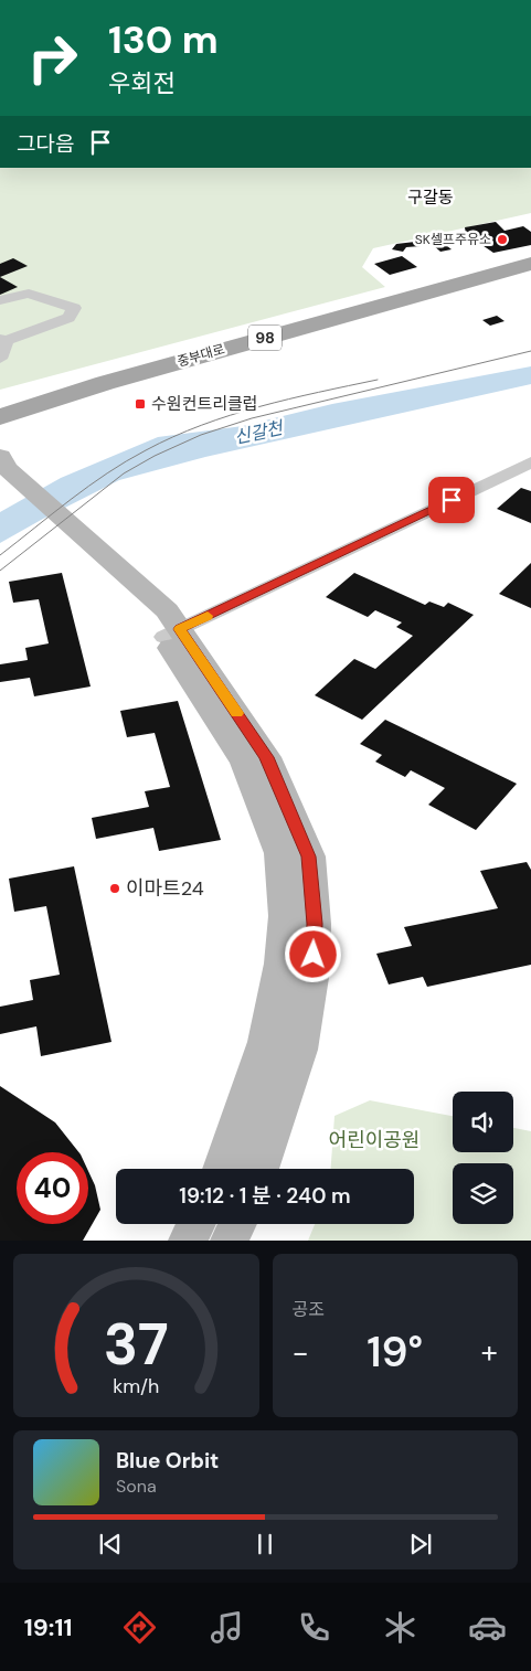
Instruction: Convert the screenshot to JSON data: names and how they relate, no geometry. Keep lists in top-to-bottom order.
{
  "streets": {
    "main road": ["98", "중부대로"]
  },
  "districts": ["구갈동"],
  "water": ["신갈천"],
  "parks": ["어린이공원"],
  "places": {
    "other": ["SK셀프주유소", "이마트24"],
    "transit": ["수원컨트리클럽"]
  },
  "page": {
    "turn": ["130 m", "우회전"],
    "then": "그다음",
    "limit": "40",
    "trip": "19:12 · 1 분 · 240 m",
    "tile": "공조",
    "heat": ["−", "19°", "+"],
    "song": ["Blue Orbit", "Sona"],
    "tabs": "19:11",
    "gauge": ["37", "km/h"]
  }
}
